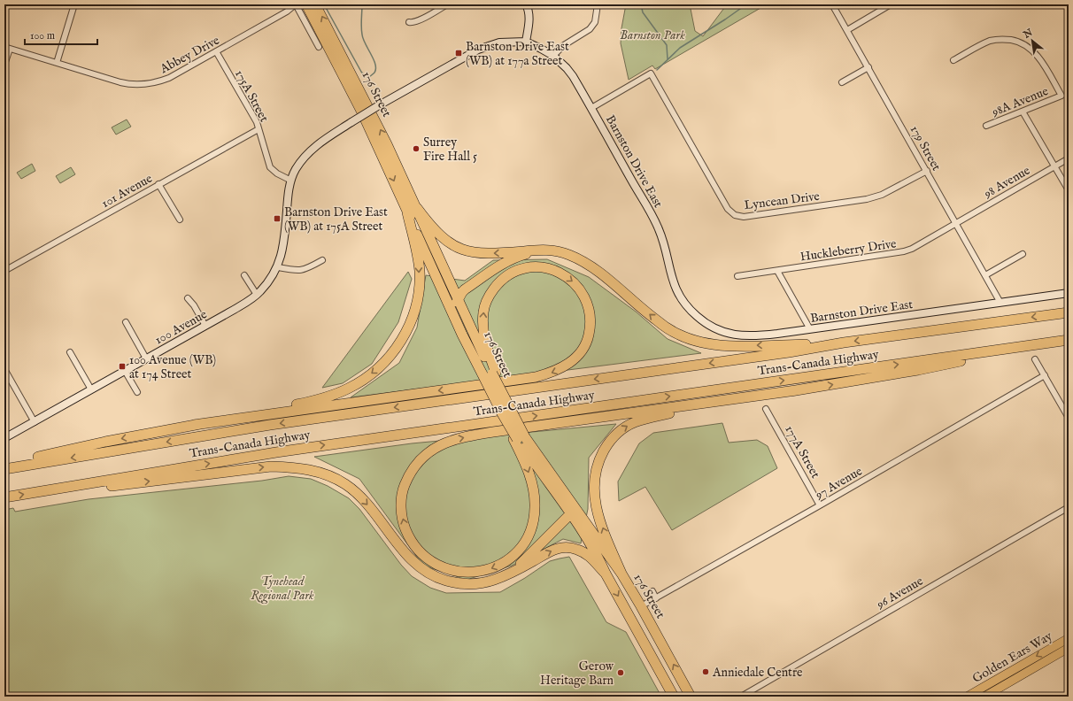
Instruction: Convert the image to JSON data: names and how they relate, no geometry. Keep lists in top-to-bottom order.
{
  "streets": {
    "highway": ["176 Street", "Trans-Canada Highway"],
    "main road": ["Golden Ears Way"],
    "street": [
      "Abbey Drive",
      "175A Street",
      "98A Avenue",
      "179 Street",
      "Barnston Drive East",
      "98 Avenue",
      "101 Avenue",
      "Lyncean Drive",
      "Huckleberry Drive",
      "100 Avenue",
      "177A Street",
      "97 Avenue",
      "96 Avenue"
    ]
  },
  "crossings": [
    ["Abbey Drive", "175A Street"],
    ["176 Street", "97 Avenue"],
    ["175A Street", "Barnston Drive East"],
    ["175A Street", "101 Avenue"],
    ["179 Street", "Barnston Drive East"],
    ["179 Street", "98 Avenue"],
    ["179 Street", "Lyncean Drive"],
    ["179 Street", "Huckleberry Drive"],
    ["Barnston Drive East", "Lyncean Drive"],
    ["Barnston Drive East", "100 Avenue"],
    ["98 Avenue", "Huckleberry Drive"],
    ["177A Street", "97 Avenue"]
  ],
  "parks": ["Barnston Park", "Tynehead Regional Park"],
  "places": {
    "transit": ["Barnston Drive East (WB) at 177a Street", "Barnston Drive East (WB) at 175A Street", "100 Avenue (WB) at 174 Street"],
    "other": ["Surrey Fire Hall 5", "Anniedale Centre", "Gerow Heritage Barn"]
  },
  "scale_bar": "100 m",
  "north": "top left"
}
